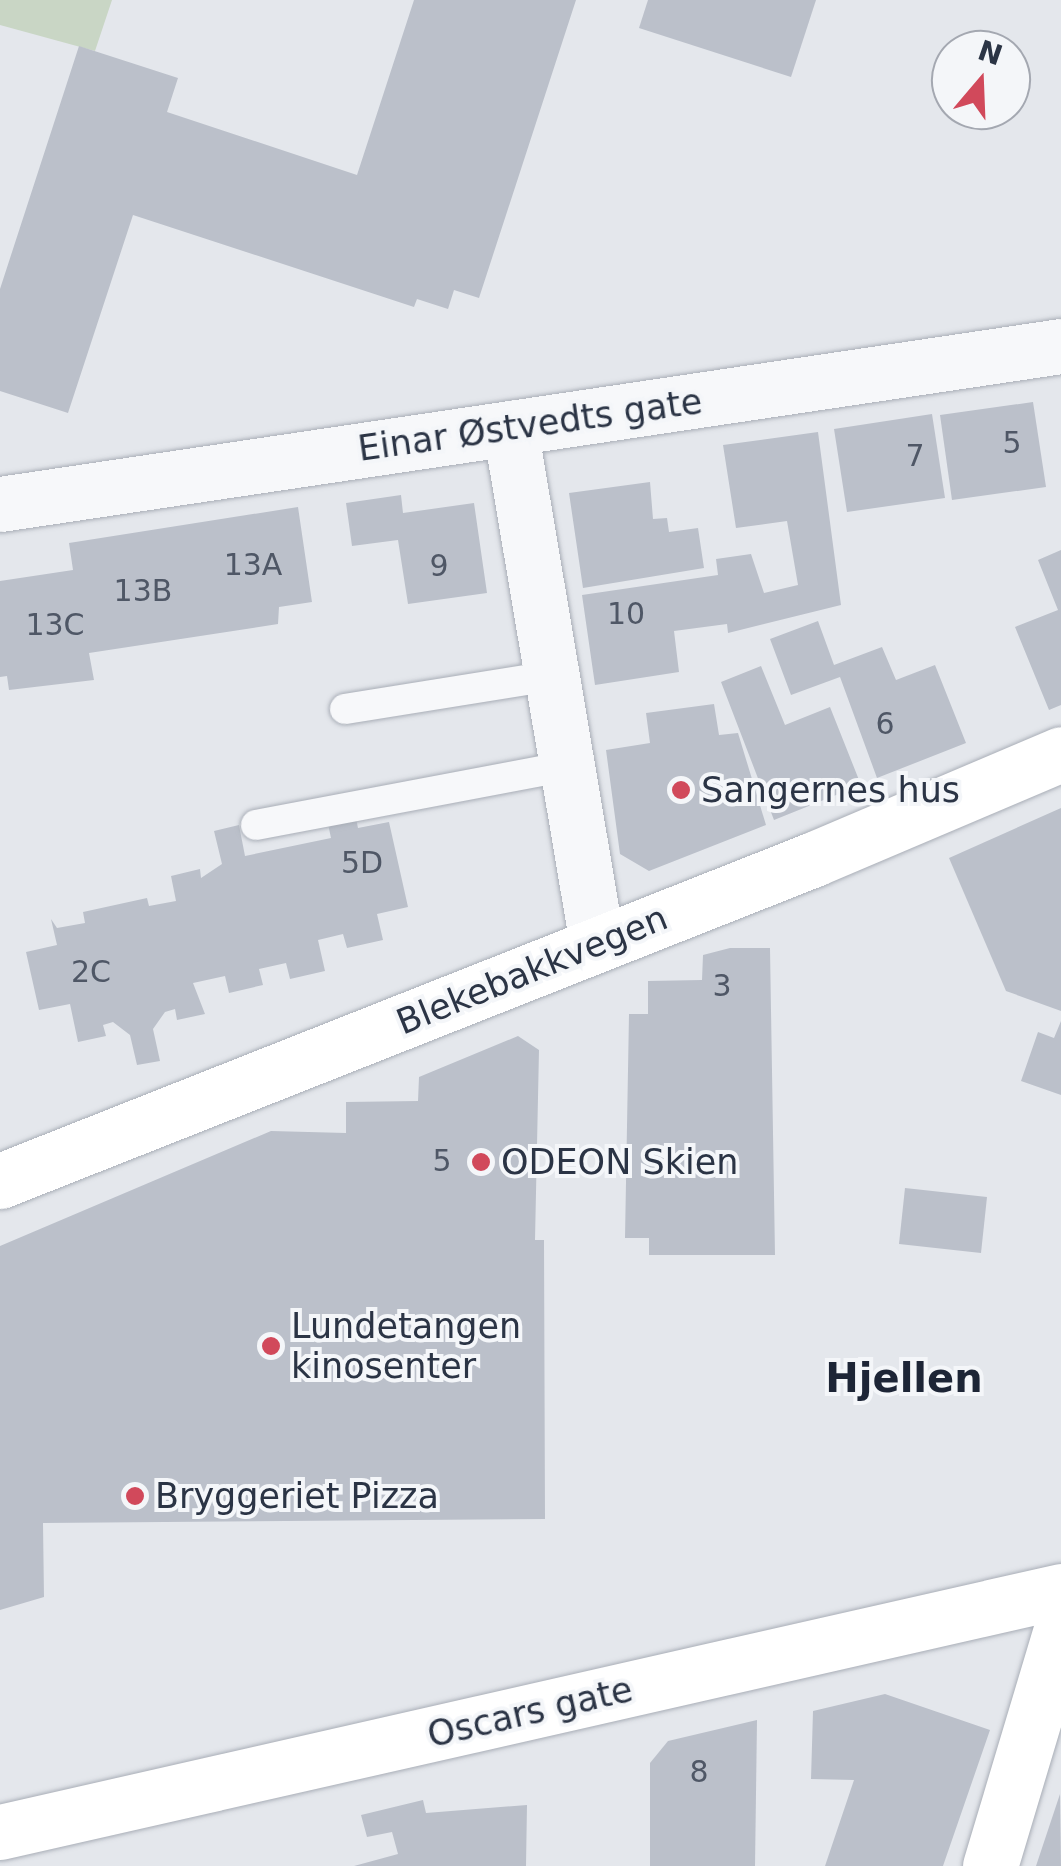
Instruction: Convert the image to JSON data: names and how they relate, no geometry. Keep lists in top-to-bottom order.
{
  "streets": {
    "street": ["Einar Østvedts gate", "Blekebakkvegen", "Oscars gate"]
  },
  "districts": ["Hjellen"],
  "places": [
    "Sangernes hus",
    "ODEON Skien",
    "Lundetangen kinosenter",
    "Bryggeriet Pizza"
  ],
  "house_numbers": [
    "5",
    "7",
    "13A",
    "9",
    "13B",
    "10",
    "13C",
    "6",
    "5D",
    "2C",
    "3",
    "5",
    "8"
  ],
  "north": "top"
}
